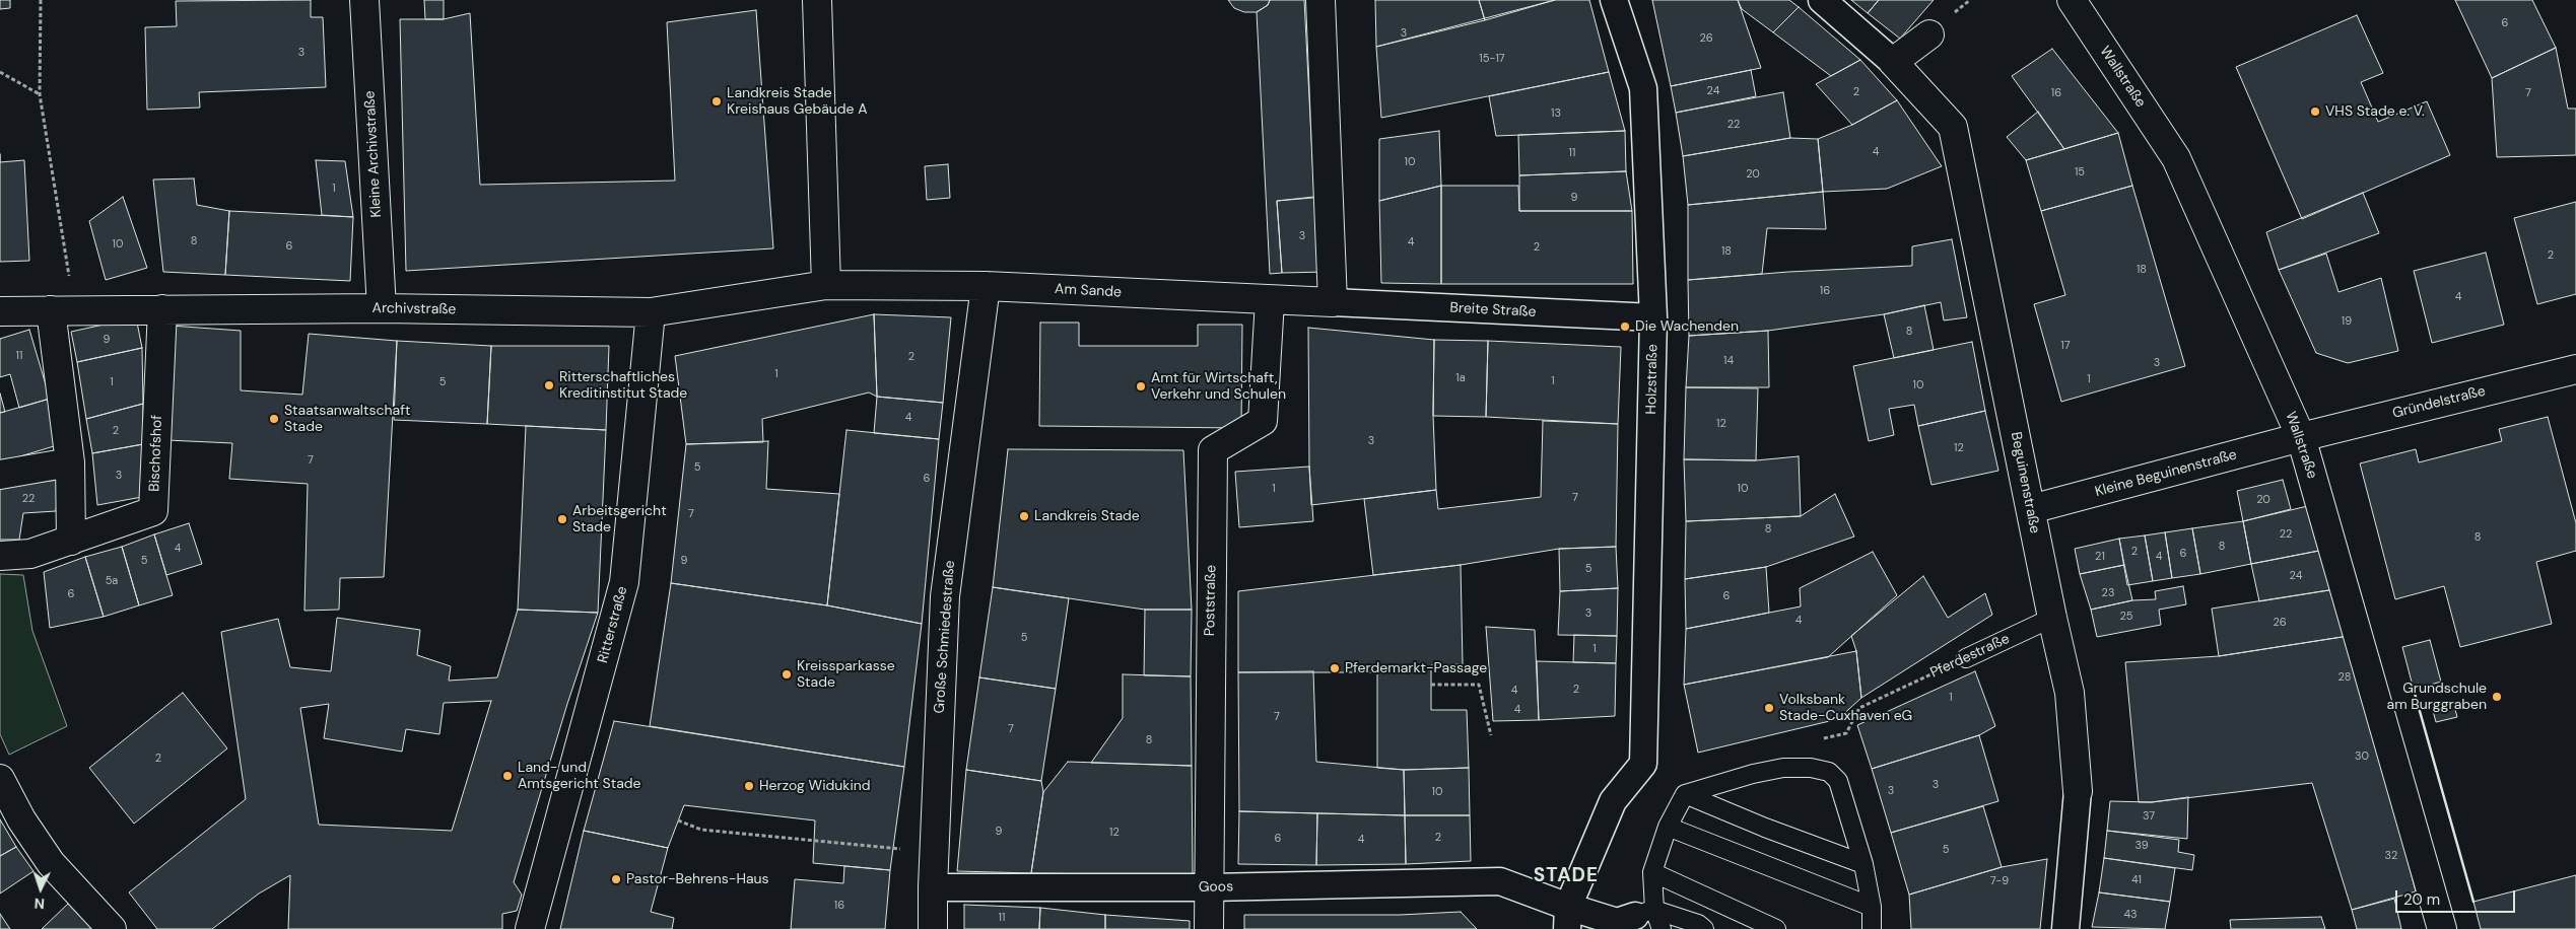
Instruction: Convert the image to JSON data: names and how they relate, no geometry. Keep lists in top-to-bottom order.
{
  "streets": {
    "street": [
      "Wallstraße",
      "Kleine Archivstraße",
      "Am Sande",
      "Archivstraße",
      "Breite Straße",
      "Holzstraße",
      "Gründelstraße",
      "Bischofshof",
      "Kleine Beguinenstraße",
      "Beguinenstraße",
      "Poststraße",
      "Ritterstraße",
      "Große Schmiedestraße",
      "Goos"
    ],
    "lane": ["Pferdestraße"]
  },
  "crossings": [
    ["Wallstraße", "Gründelstraße"],
    ["Wallstraße", "Kleine Beguinenstraße"],
    ["Kleine Archivstraße", "Archivstraße"],
    ["Am Sande", "Archivstraße"],
    ["Am Sande", "Breite Straße"],
    ["Am Sande", "Poststraße"],
    ["Am Sande", "Große Schmiedestraße"],
    ["Archivstraße", "Bischofshof"],
    ["Archivstraße", "Ritterstraße"],
    ["Breite Straße", "Holzstraße"],
    ["Holzstraße", "Goos"],
    ["Gründelstraße", "Kleine Beguinenstraße"],
    ["Kleine Beguinenstraße", "Beguinenstraße"],
    ["Beguinenstraße", "Pferdestraße"],
    ["Poststraße", "Goos"],
    ["Große Schmiedestraße", "Goos"]
  ],
  "districts": ["STADE"],
  "places": [
    "Landkreis Stade Kreishaus Gebäude A",
    "VHS Stade e. V.",
    "Die Wachenden",
    "Ritterschaftliches Kreditinstitut Stade",
    "Amt für Wirtschaft, Verkehr und Schulen",
    "Staatsanwaltschaft Stade",
    "Landkreis Stade",
    "Arbeitsgericht Stade",
    "Pferdemarkt-Passage",
    "Kreissparkasse Stade",
    "Grundschule am Burggraben",
    "Volksbank Stade-Cuxhaven eG",
    "Land- und Amtsgericht Stade",
    "Herzog Widukind",
    "Pastor-Behrens-Haus"
  ],
  "house_numbers": [
    "6",
    "3",
    "26",
    "3",
    "15-17",
    "24",
    "2",
    "16",
    "7",
    "13",
    "22",
    "4",
    "11",
    "10",
    "15",
    "20",
    "1",
    "9",
    "3",
    "8",
    "4",
    "10",
    "6",
    "2",
    "18",
    "2",
    "18",
    "16",
    "4",
    "19",
    "8",
    "9",
    "17",
    "11",
    "2",
    "14",
    "3",
    "1",
    "1a",
    "1",
    "1",
    "1",
    "5",
    "10",
    "4",
    "12",
    "2",
    "3",
    "12",
    "7",
    "5",
    "3",
    "6",
    "1",
    "10",
    "7",
    "22",
    "20",
    "7",
    "8",
    "22",
    "8",
    "8",
    "4",
    "2",
    "6",
    "21",
    "4",
    "5",
    "9",
    "5",
    "24",
    "5a",
    "23",
    "6",
    "6",
    "3",
    "25",
    "4",
    "26",
    "5",
    "1",
    "28",
    "2",
    "4",
    "1",
    "4",
    "7",
    "7",
    "8",
    "30",
    "2",
    "3",
    "3",
    "10",
    "37",
    "9",
    "12",
    "2",
    "6",
    "4",
    "39",
    "5",
    "32",
    "41",
    "7-9",
    "16",
    "43",
    "11"
  ],
  "scale_bar": "20 m",
  "north": "bottom"
}
